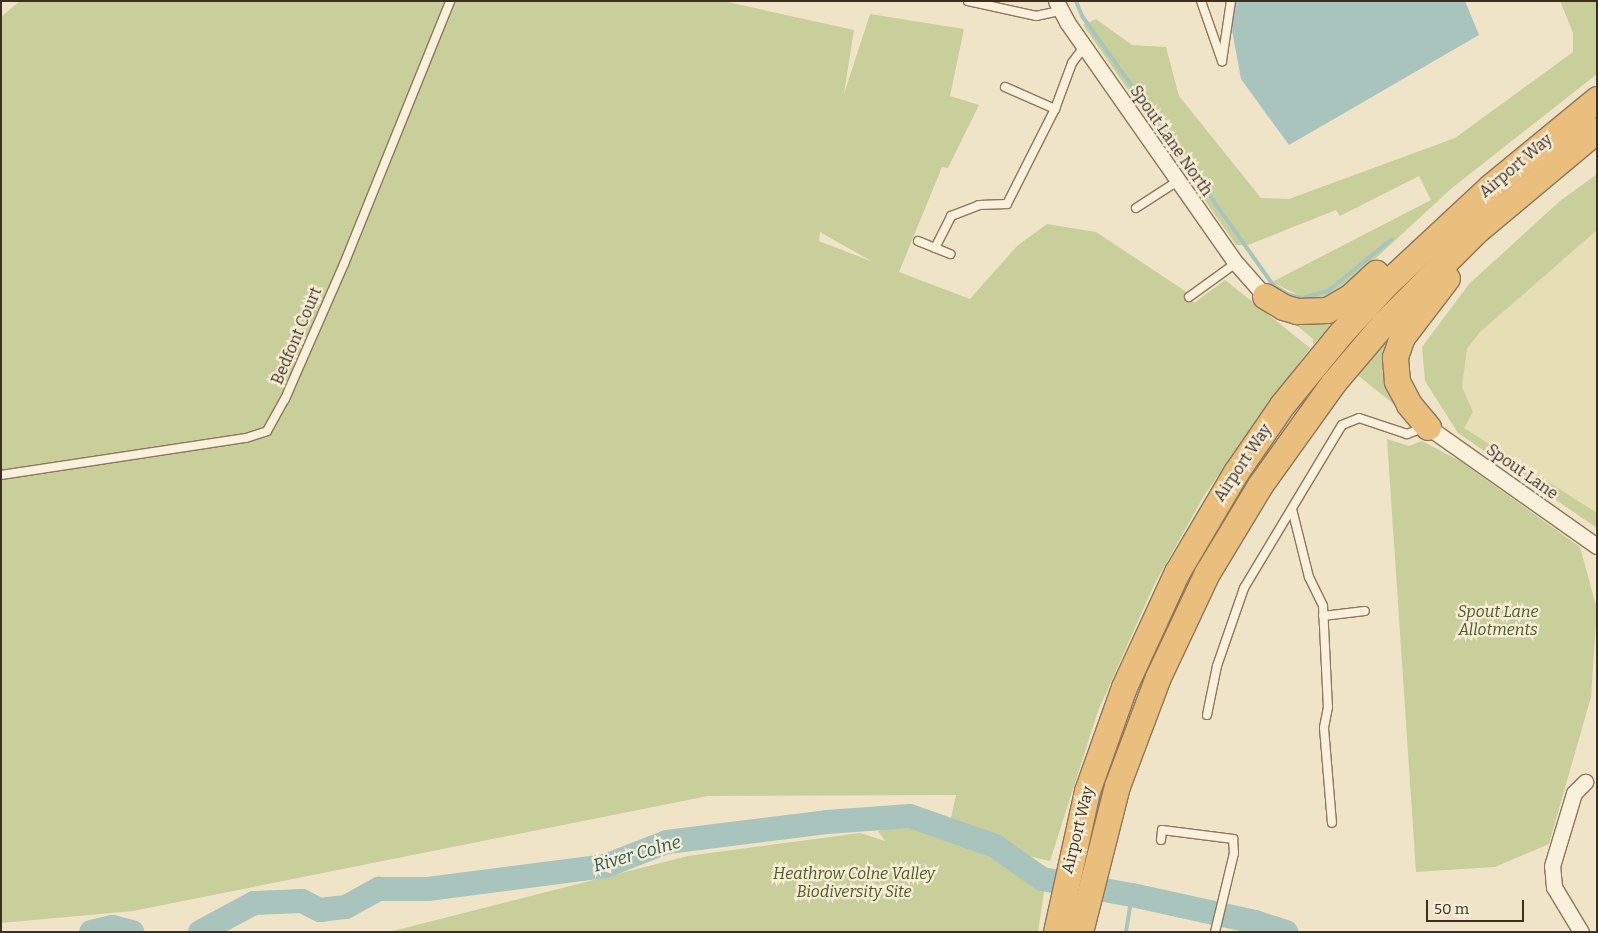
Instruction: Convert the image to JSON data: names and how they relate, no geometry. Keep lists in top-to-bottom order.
{
  "streets": {
    "highway": ["Airport Way"],
    "street": ["Spout Lane North", "Spout Lane"],
    "lane": ["Bedfont Court"]
  },
  "water": ["River Colne"],
  "parks": ["Spout Lane Allotments", "Heathrow Colne Valley Biodiversity Site"],
  "scale_bar": "50 m"
}
